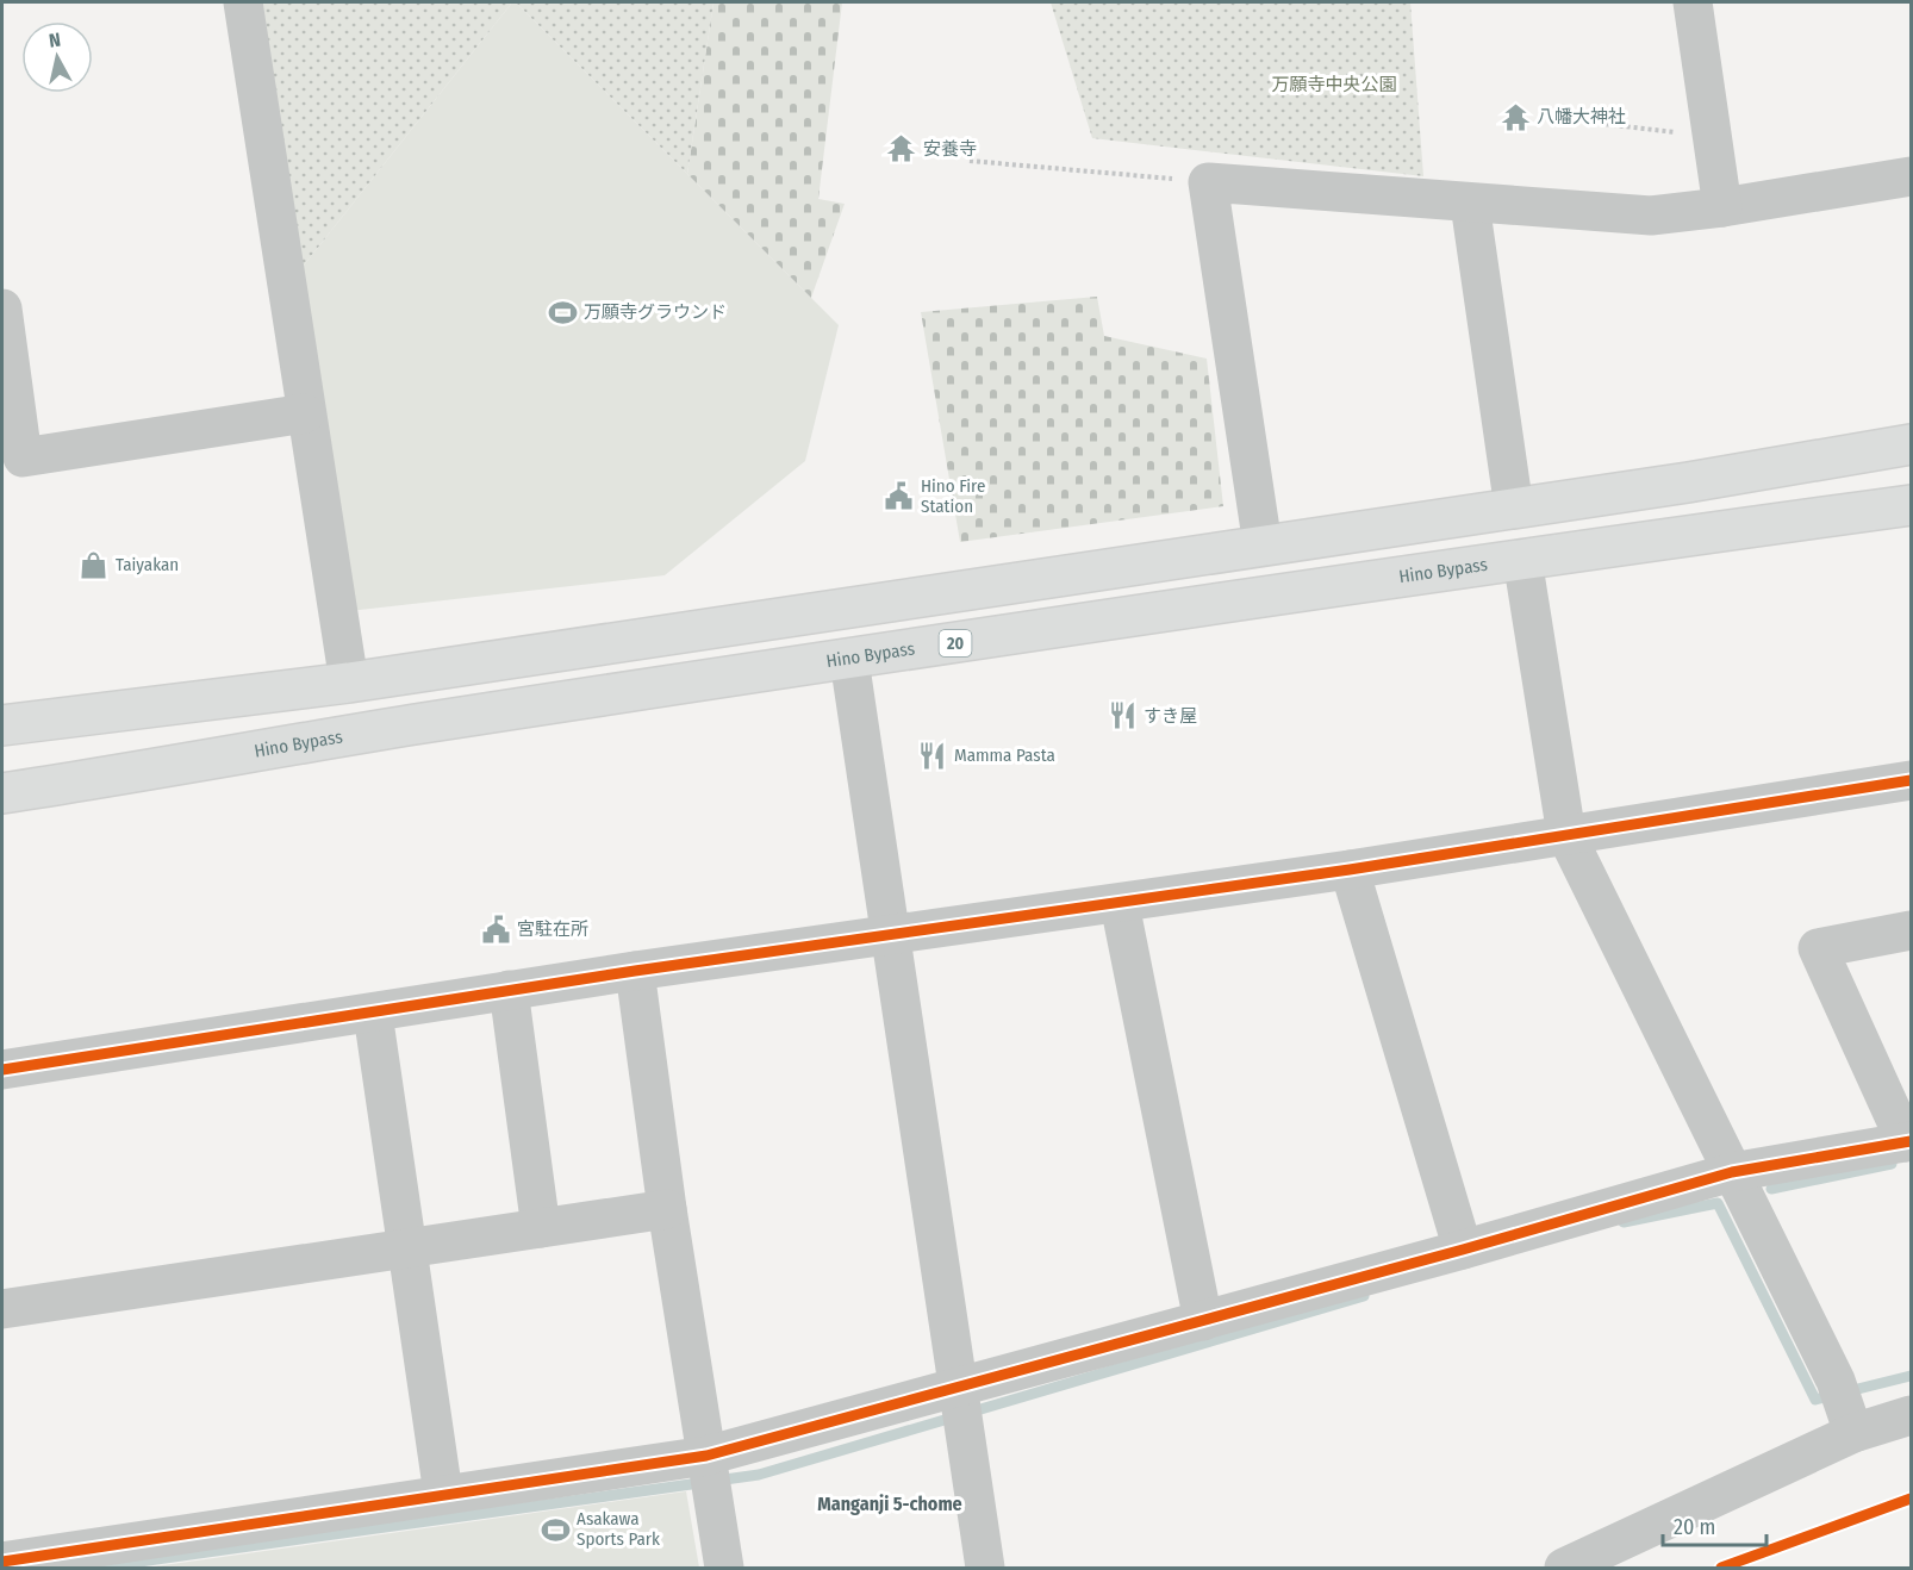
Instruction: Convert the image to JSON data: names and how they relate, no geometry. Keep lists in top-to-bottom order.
{
  "streets": {
    "highway": ["Hino Bypass", "20"]
  },
  "districts": ["Manganji 5-chome"],
  "parks": ["万願寺中央公園"],
  "places": {
    "temple": ["八幡大神社", "安養寺"],
    "sports": ["万願寺グラウンド", "Asakawa Sports Park"],
    "public building": ["Hino Fire Station", "宮駐在所"],
    "shop": ["Taiyakan"],
    "restaurant": ["すき屋", "Mamma Pasta"]
  },
  "scale_bar": "20 m",
  "north": "top"
}
